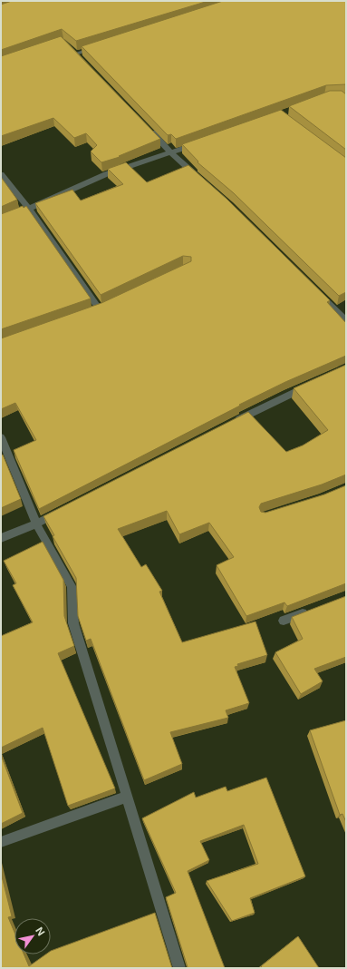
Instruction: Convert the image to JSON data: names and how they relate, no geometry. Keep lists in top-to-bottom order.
{
  "north": "top right"
}
